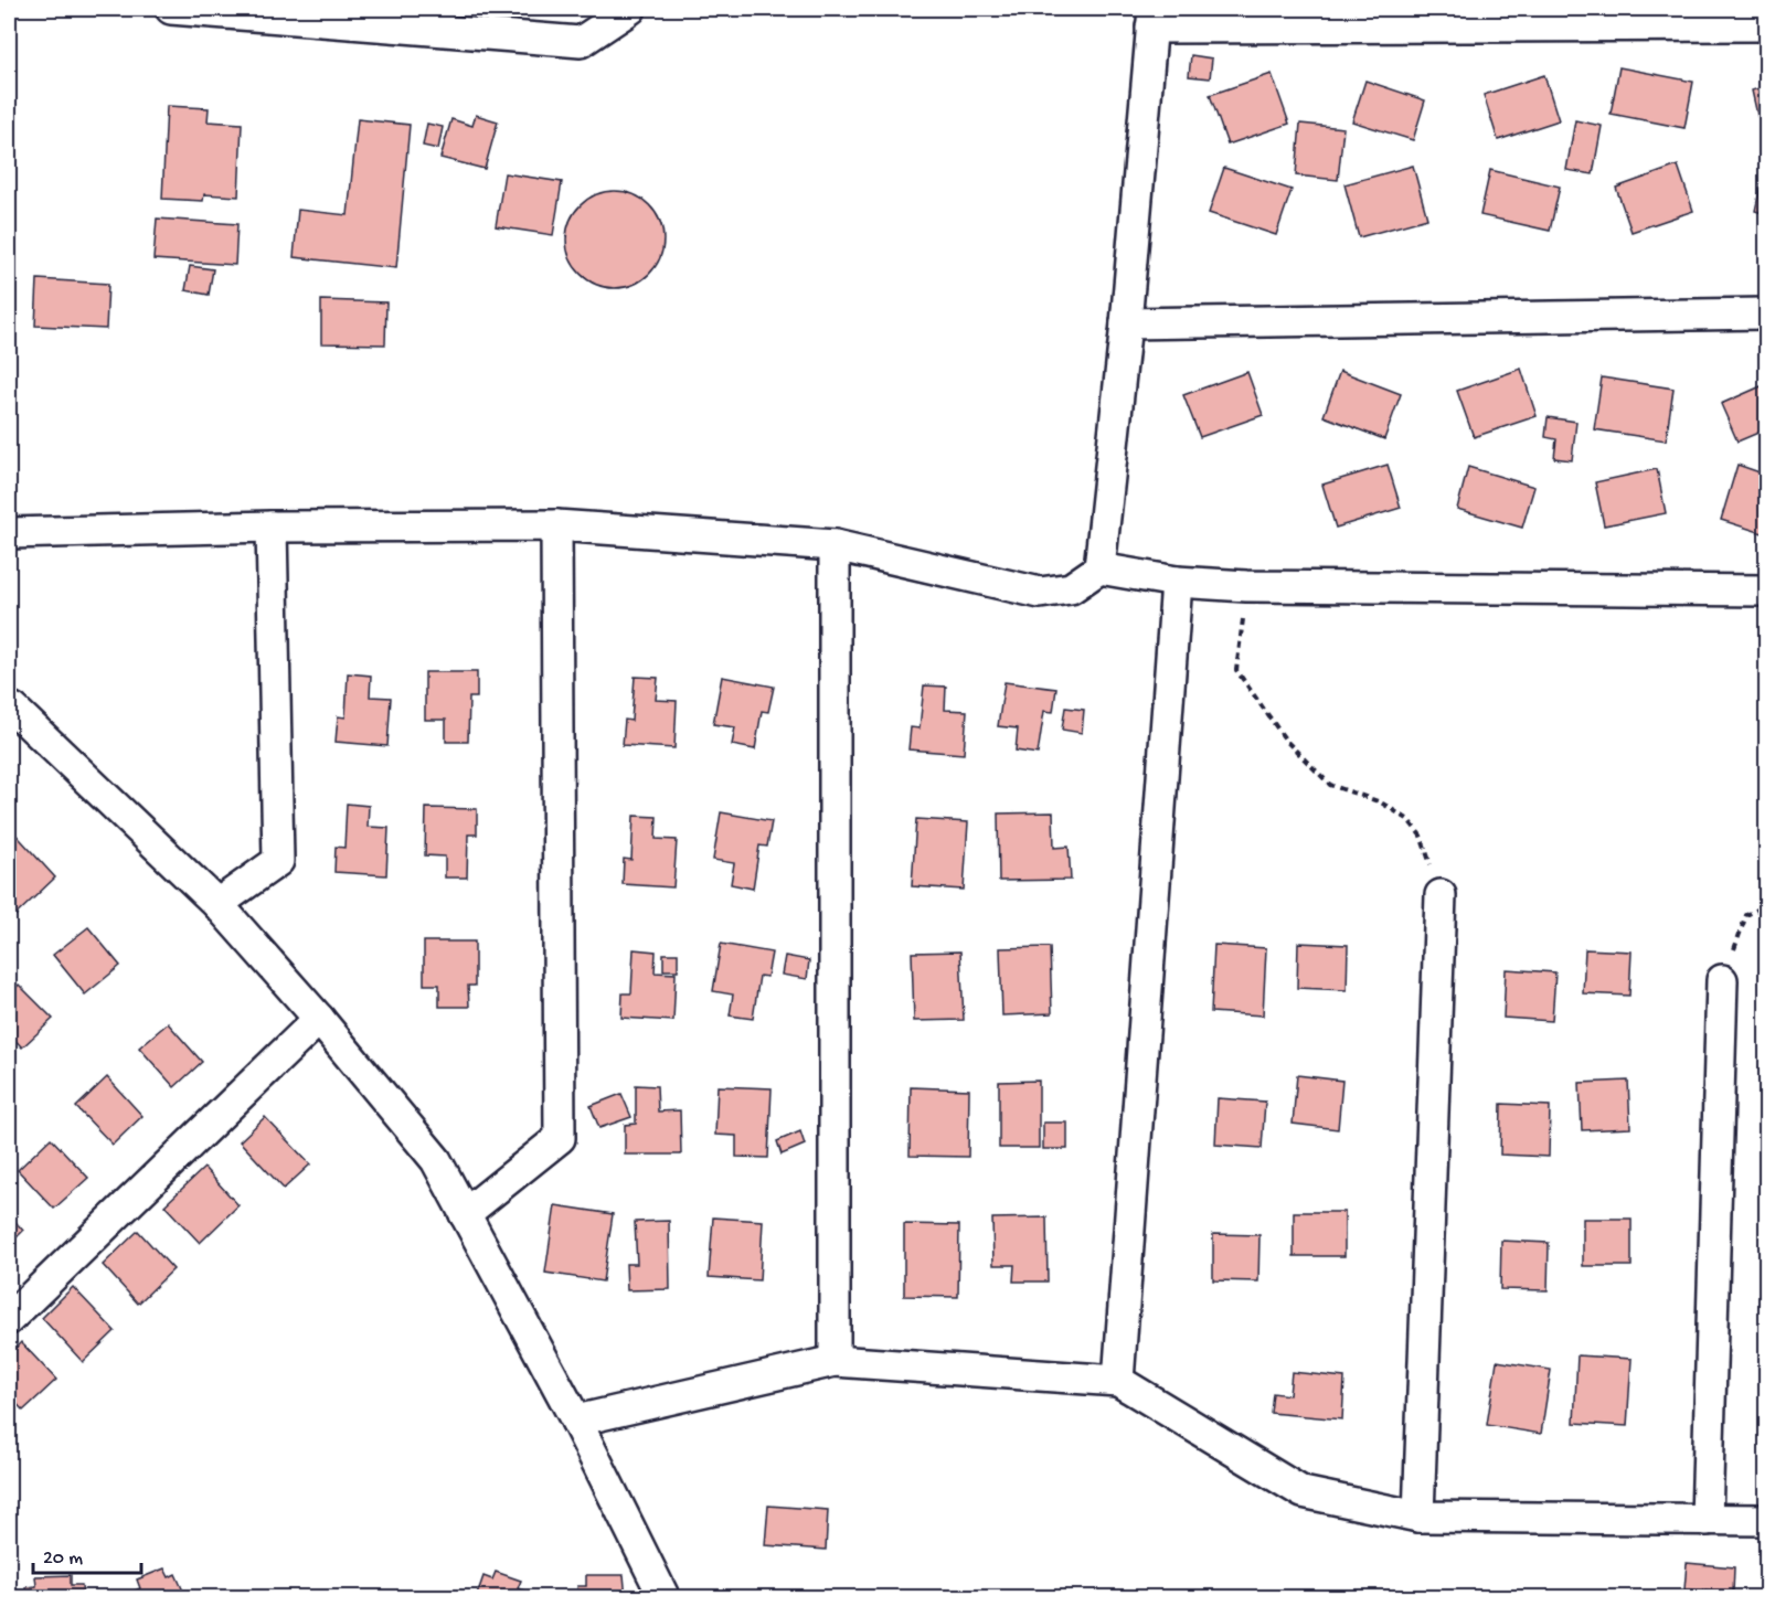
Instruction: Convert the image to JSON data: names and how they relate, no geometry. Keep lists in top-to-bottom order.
{
  "scale_bar": "20 m"
}
